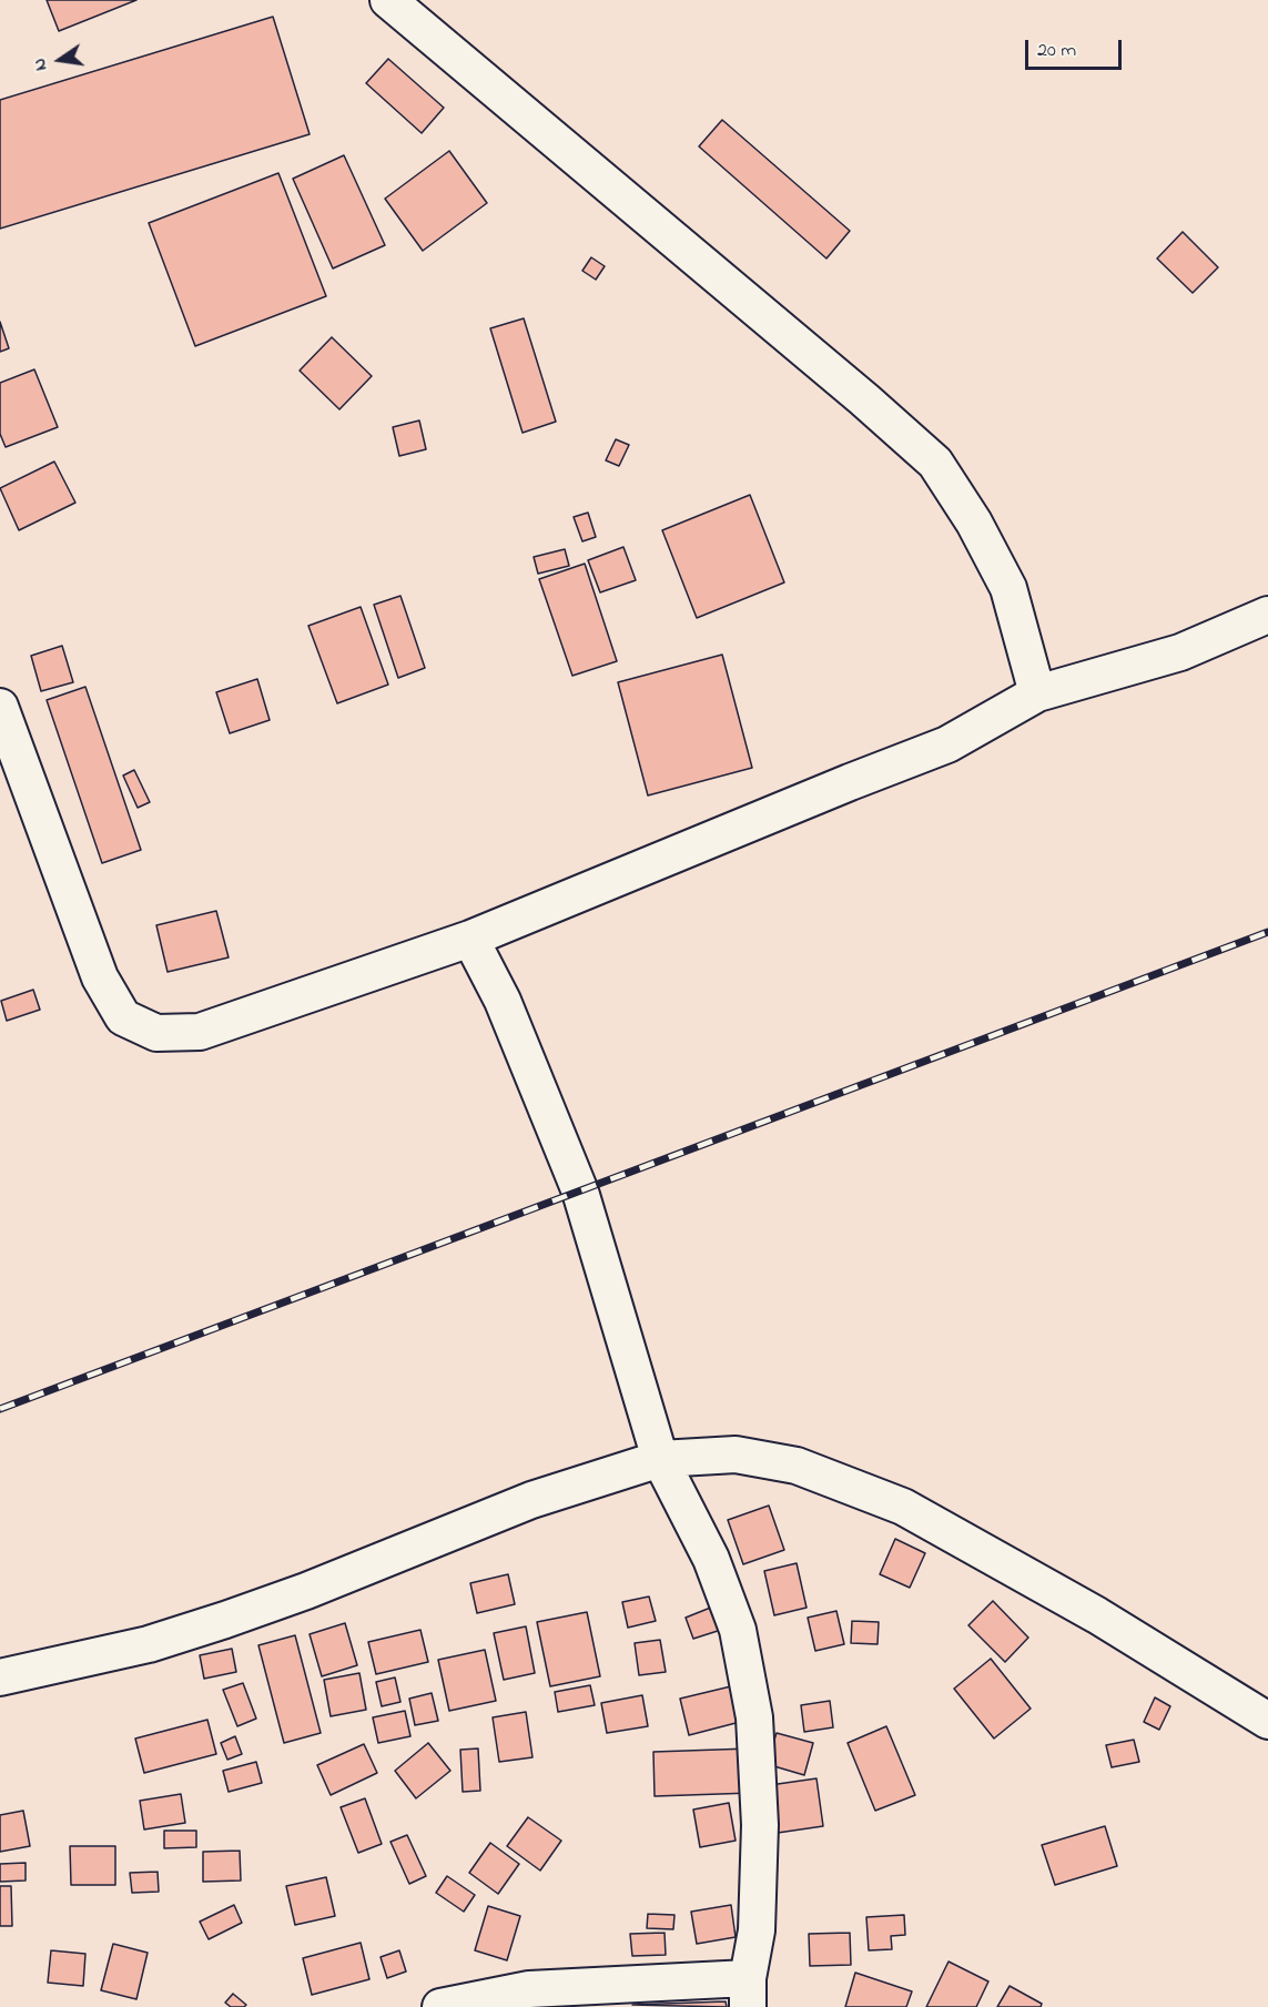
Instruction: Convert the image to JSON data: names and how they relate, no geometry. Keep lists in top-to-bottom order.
{
  "scale_bar": "20 m",
  "north": "left"
}
